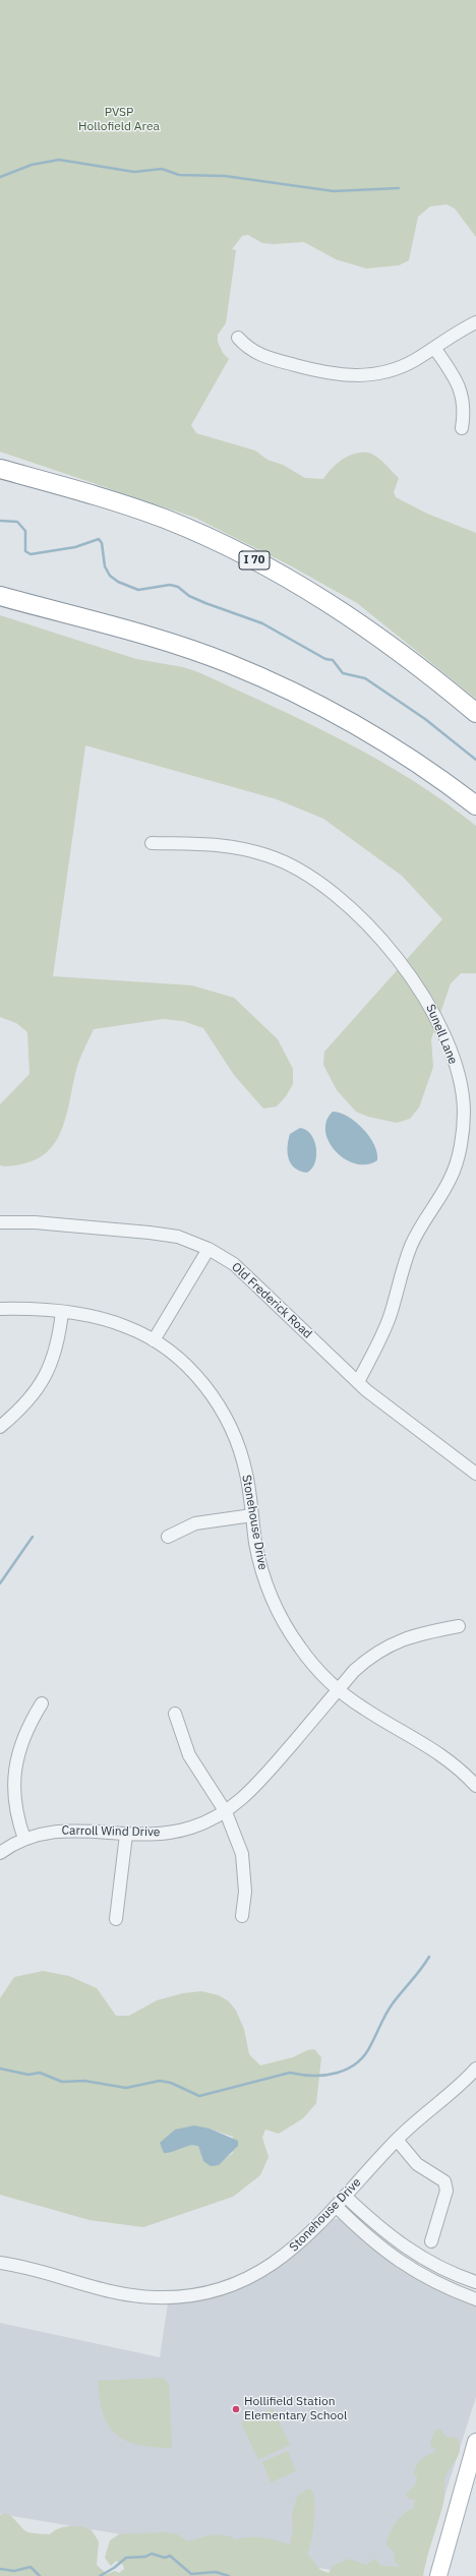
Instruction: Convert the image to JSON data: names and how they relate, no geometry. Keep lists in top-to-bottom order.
{
  "streets": {
    "highway": ["I 70"],
    "street": [
      "Sunell Lane",
      "Old Frederick Road",
      "Stonehouse Drive",
      "Carroll Wind Drive"
    ]
  },
  "crossings": [
    ["Sunell Lane", "Old Frederick Road"],
    ["Stonehouse Drive", "Carroll Wind Drive"]
  ],
  "parks": ["PVSP Hollofield Area"],
  "places": ["Hollifield Station Elementary School"]
}
